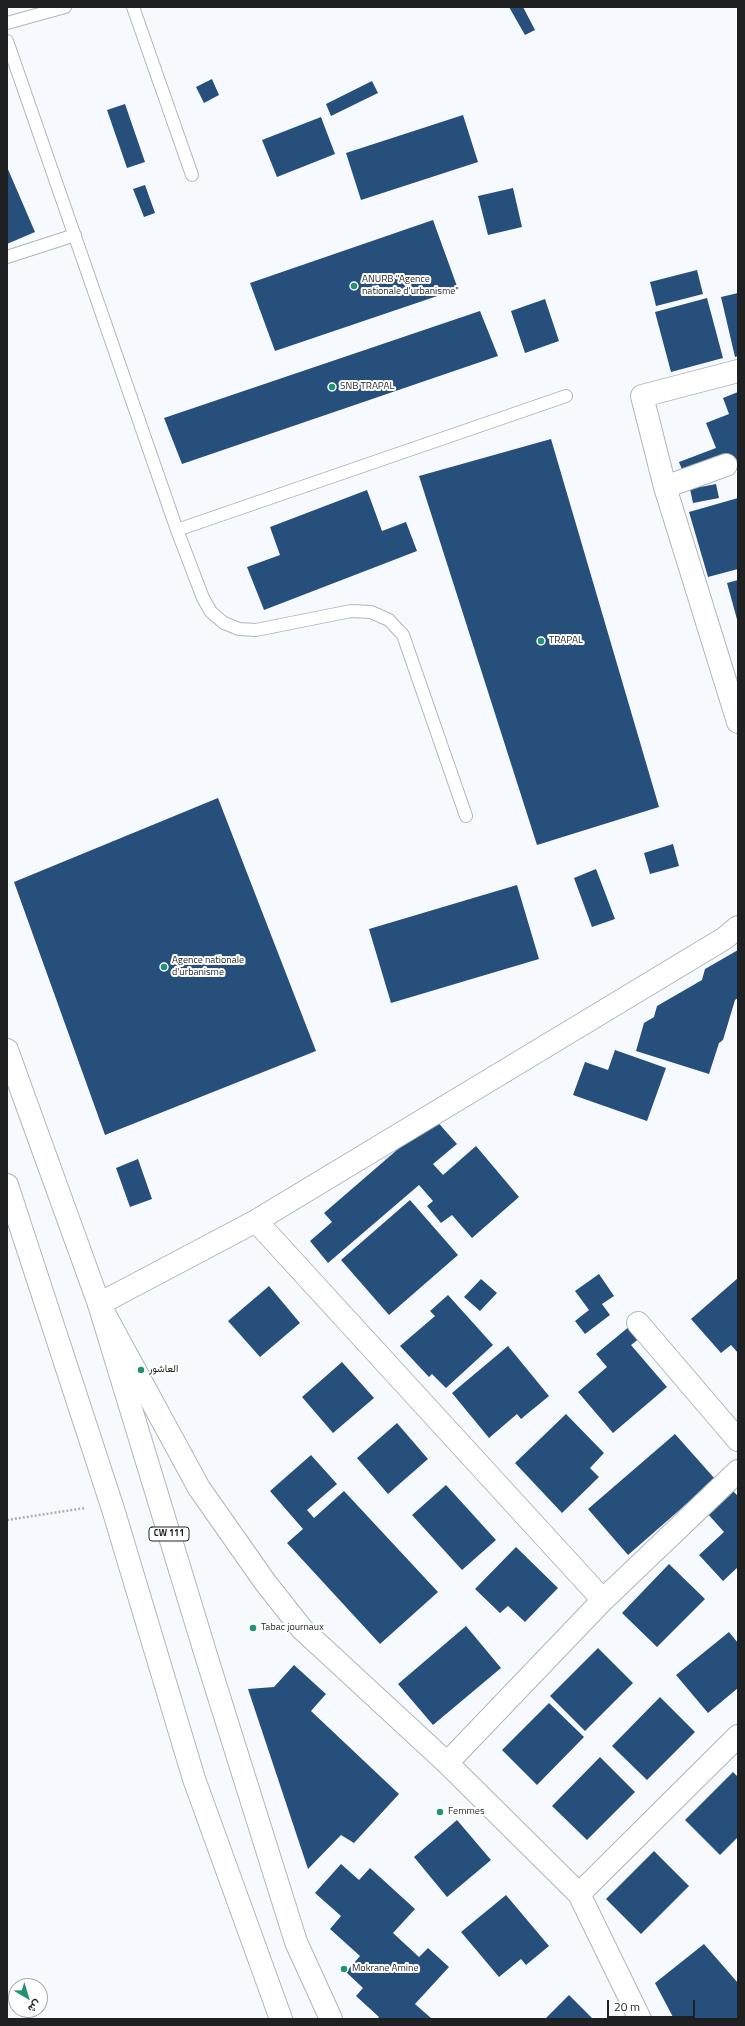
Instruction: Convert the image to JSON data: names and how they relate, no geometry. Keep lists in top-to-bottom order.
{
  "streets": {
    "street": ["CW 111"]
  },
  "places": [
    "ANURB \"Agence nationale d'urbanisme\"",
    "SNB TRAPAL",
    "TRAPAL",
    "Agence nationale d'urbanisme",
    "العاشور",
    "Tabac journaux",
    "Femmes",
    "Mokrane Amine"
  ],
  "scale_bar": "20 m",
  "north": "bottom right"
}
